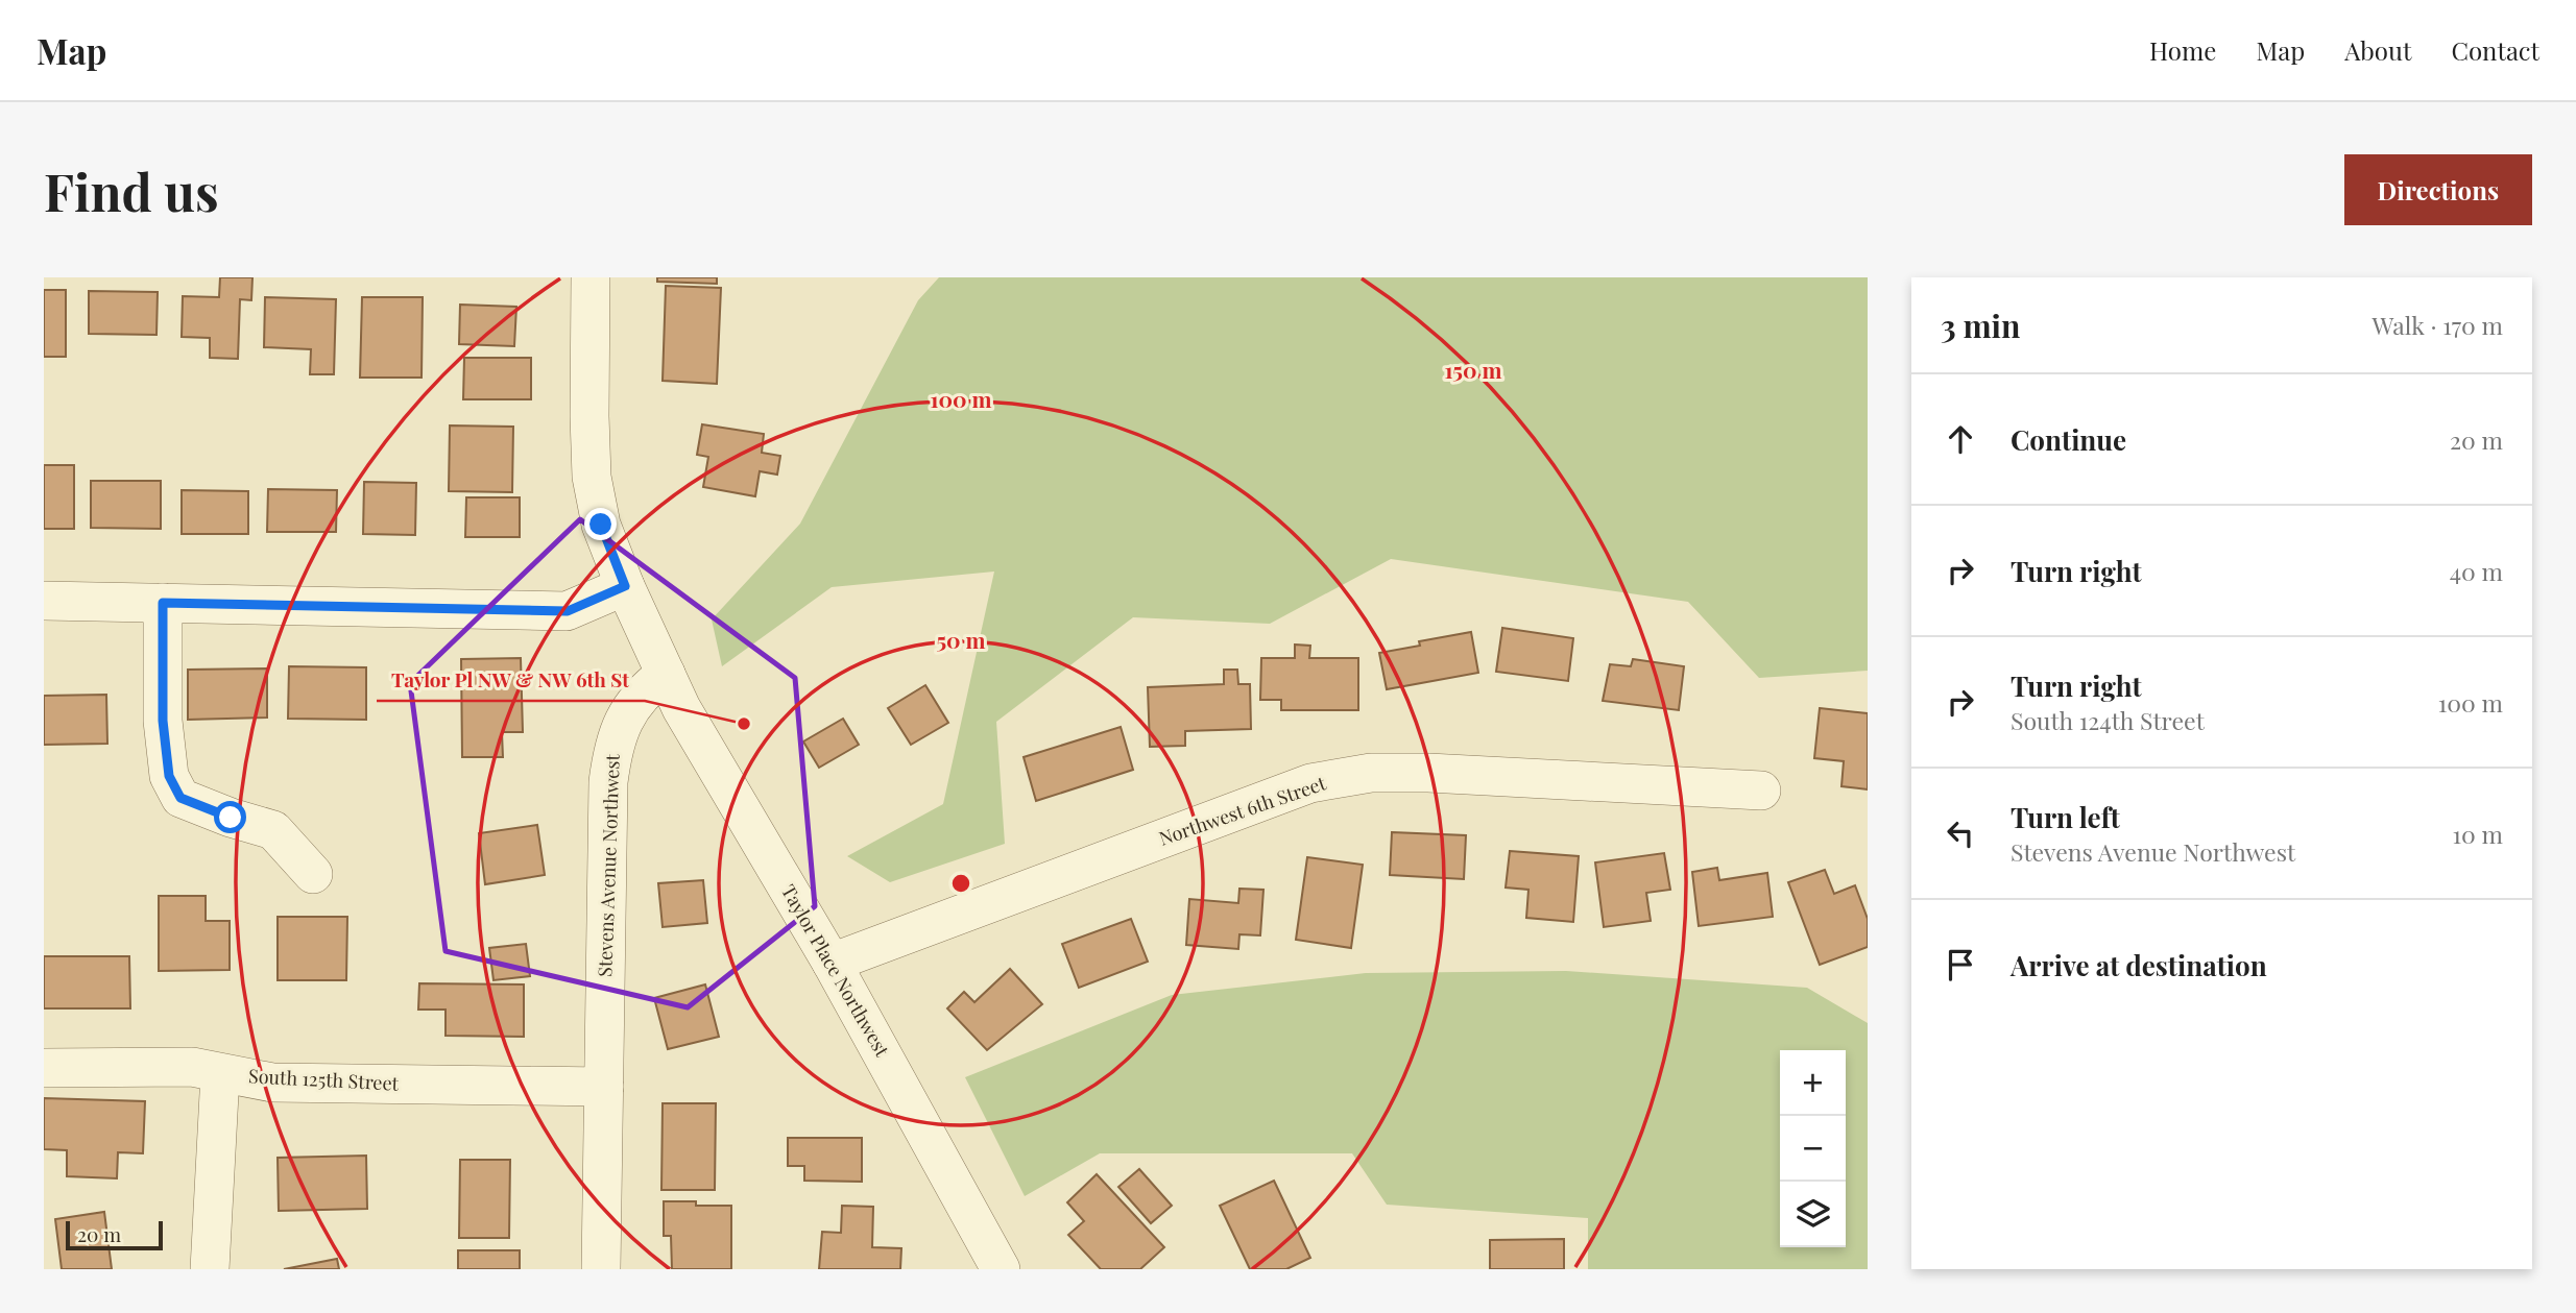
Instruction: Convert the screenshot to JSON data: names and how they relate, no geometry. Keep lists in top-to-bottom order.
{
  "streets": {
    "street": [
      "Northwest 6th Street",
      "Stevens Avenue Northwest",
      "Taylor Place Northwest",
      "South 125th Street"
    ]
  },
  "crossings": [
    ["Northwest 6th Street", "Taylor Place Northwest"],
    ["Stevens Avenue Northwest", "Taylor Place Northwest"],
    ["Stevens Avenue Northwest", "South 125th Street"]
  ],
  "places": ["Taylor Pl NW & NW 6th St"],
  "scale_bar": "20 m",
  "page": {
    "header": "Map",
    "nav": [
      "Home",
      "Map",
      "About",
      "Contact"
    ],
    "buttons": "Directions",
    "title": "Find us",
    "heading": ["3 min", "Walk · 170 m"],
    "list": [
      ["Continue", "20 m"],
      ["Turn right", "40 m"],
      ["Turn right", "South 124th Street", "100 m"],
      ["Turn left", "Stevens Avenue Northwest", "10 m"],
      "Arrive at destination"
    ],
    "map_buttons": ["+", "−"],
    "scale": "20 m"
  },
  "rings": ["150 m", "100 m", "50 m"]
}
